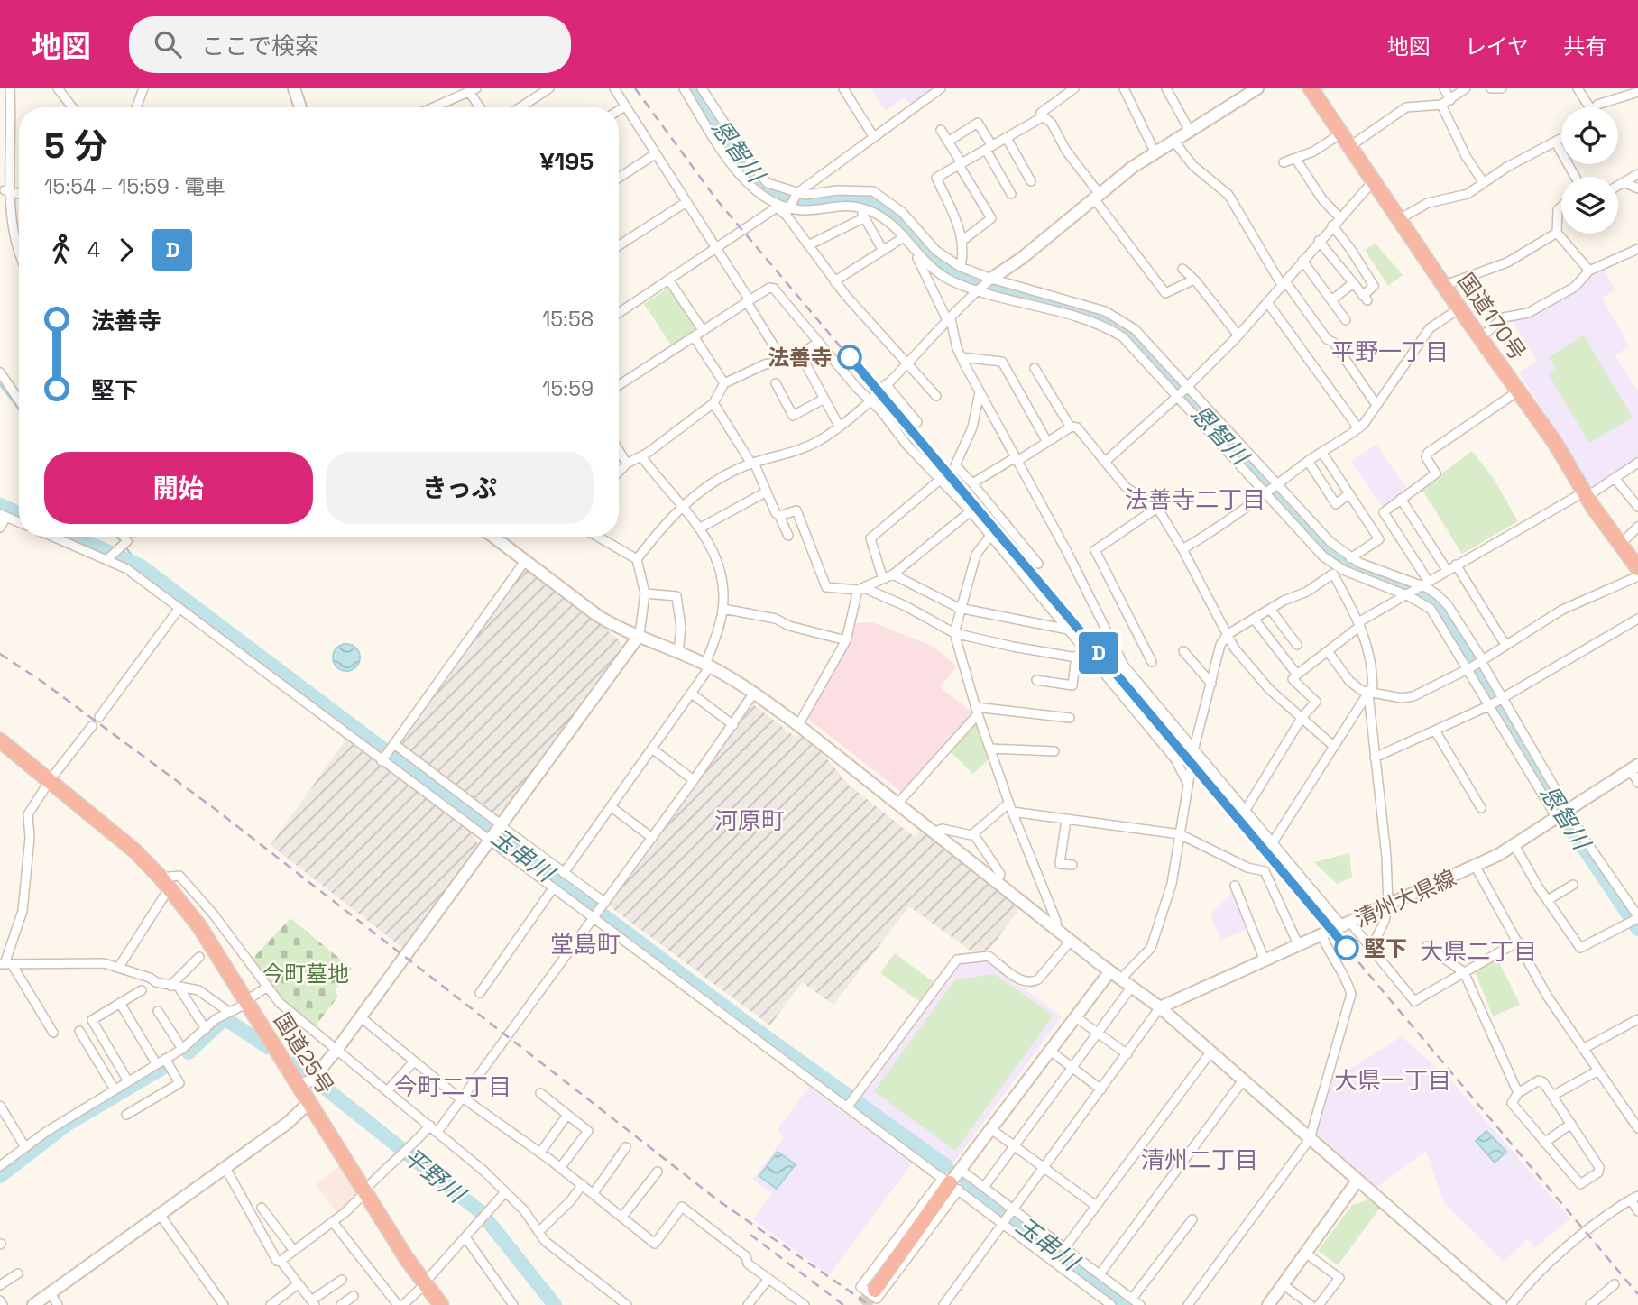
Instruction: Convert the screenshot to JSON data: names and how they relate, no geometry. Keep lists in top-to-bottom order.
{
  "streets": {
    "highway": ["国道170号", "国道25号"],
    "street": ["清州大県線"]
  },
  "districts": [
    "平野一丁目",
    "法善寺二丁目",
    "河原町",
    "堂島町",
    "大県二丁目",
    "大県一丁目",
    "今町二丁目",
    "清州二丁目"
  ],
  "water": ["恩智川", "玉串川", "平野川"],
  "parks": ["今町墓地"],
  "places": ["法善寺", "堅下"],
  "page": {
    "header": "地図",
    "search": "ここで検索",
    "nav": ["地図", "レイヤ", "共有"],
    "on_map": "D",
    "heading": ["5 分", "15:54 – 15:59 · 電車", "¥195"],
    "legs": ["4", "D"],
    "list": [
      {
        "name": "法善寺",
        "value": "15:58"
      },
      {
        "name": "堅下",
        "value": "15:59"
      }
    ],
    "buttons": ["開始", "きっぷ"]
  }
}
